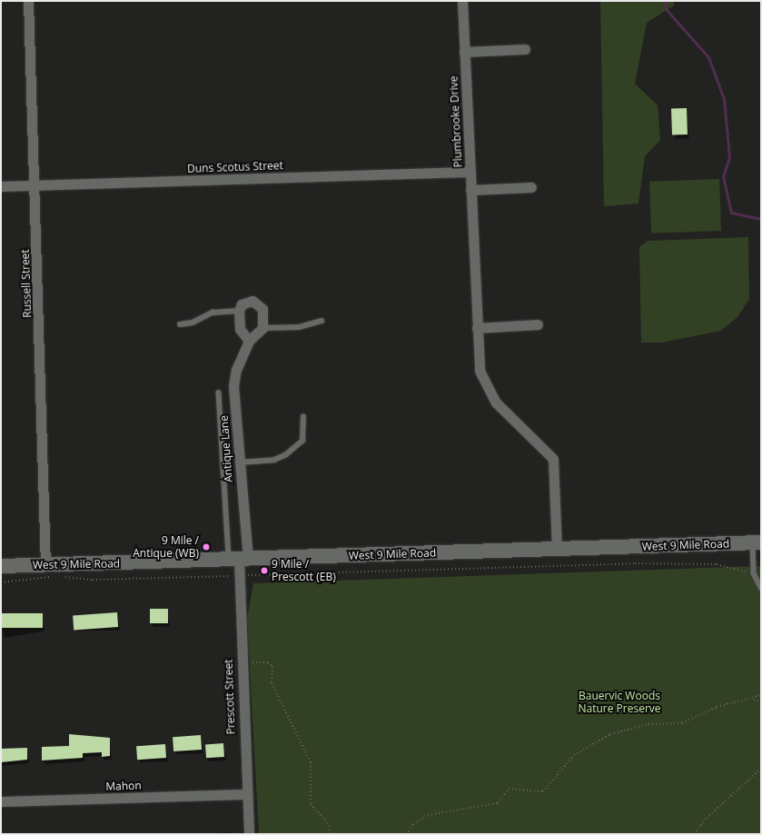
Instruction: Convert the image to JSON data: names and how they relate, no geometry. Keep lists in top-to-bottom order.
{
  "streets": {
    "main road": ["West 9 Mile Road"],
    "street": [
      "Plumbrooke Drive",
      "Duns Scotus Street",
      "Russell Street",
      "Antique Lane",
      "Prescott Street",
      "Mahon"
    ]
  },
  "crossings": [
    ["Plumbrooke Drive", "Duns Scotus Street"],
    ["Plumbrooke Drive", "West 9 Mile Road"],
    ["Duns Scotus Street", "Russell Street"],
    ["Russell Street", "West 9 Mile Road"],
    ["Antique Lane", "West 9 Mile Road"],
    ["Antique Lane", "Prescott Street"],
    ["West 9 Mile Road", "Prescott Street"],
    ["Prescott Street", "Mahon"]
  ],
  "parks": ["Bauervic Woods Nature Preserve"],
  "places": ["9 Mile / Antique (WB)", "9 Mile / Prescott (EB)"]
}
